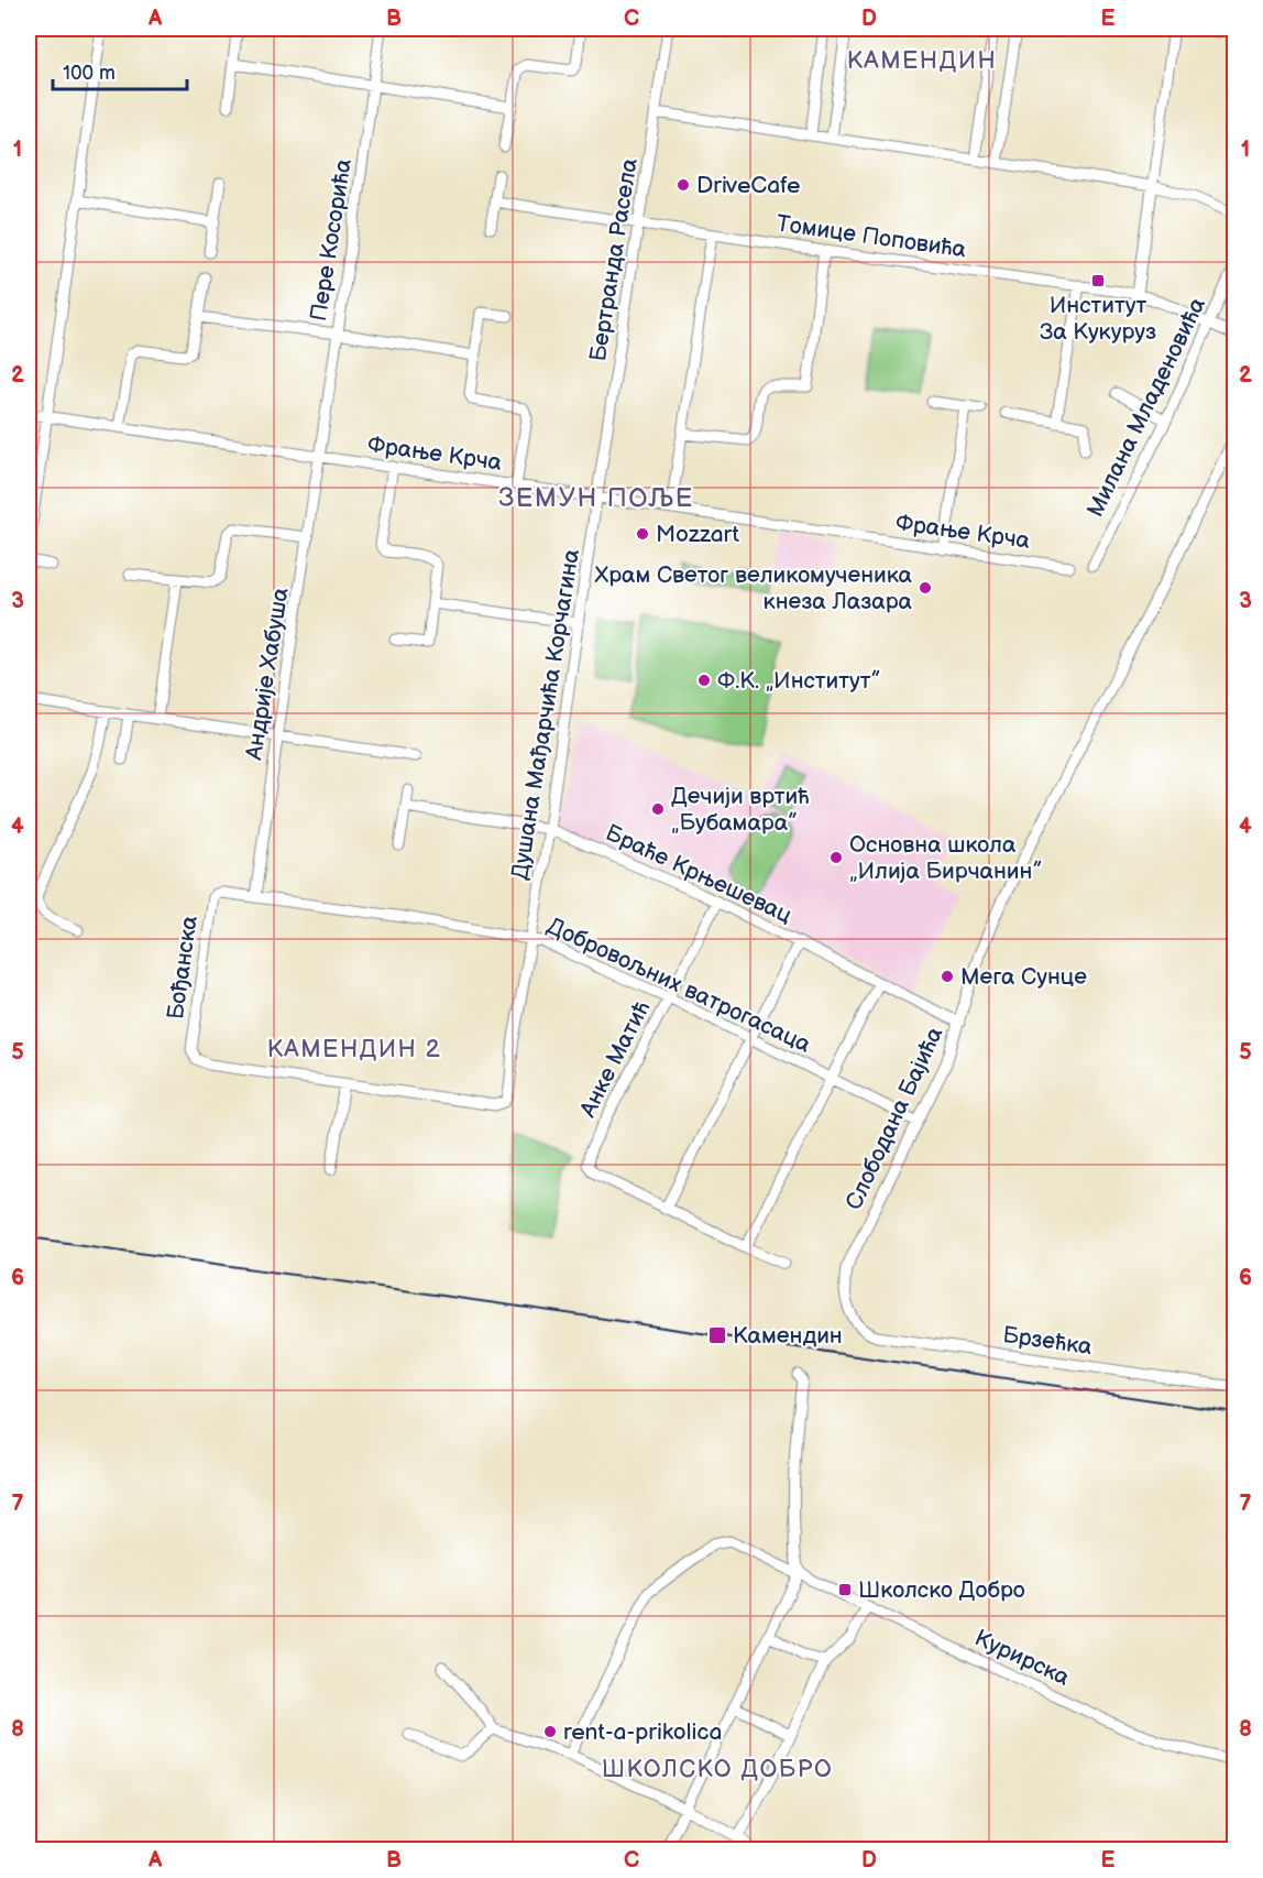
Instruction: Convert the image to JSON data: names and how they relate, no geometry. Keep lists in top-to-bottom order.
{
  "streets": {
    "street": [
      "Томице Поповића",
      "Пере Косорића",
      "Бертранда Расела",
      "Милана Младеновића",
      "Фрање Крча",
      "Андрије Хабуша",
      "Душана Мађарчића Корчагина",
      "Браће Крњешевац",
      "Бођанска",
      "Добровољних ватрогасаца",
      "Анке Матић",
      "Слободана Бајића",
      "Брзећка",
      "Курирска"
    ]
  },
  "crossings": [
    ["Томице Поповића", "Бертранда Расела"],
    ["Томице Поповића", "Милана Младеновића"],
    ["Пере Косорића", "Фрање Крча"],
    ["Пере Косорића", "Андрије Хабуша"],
    ["Бертранда Расела", "Фрање Крча"],
    ["Бертранда Расела", "Душана Мађарчића Корчагина"],
    ["Фрање Крча", "Андрије Хабуша"],
    ["Фрање Крча", "Душана Мађарчића Корчагина"],
    ["Андрије Хабуша", "Бођанска"],
    ["Андрије Хабуша", "Добровољних ватрогасаца"],
    ["Душана Мађарчића Корчагина", "Браће Крњешевац"],
    ["Душана Мађарчића Корчагина", "Бођанска"],
    ["Душана Мађарчића Корчагина", "Добровољних ватрогасаца"],
    ["Браће Крњешевац", "Анке Матић"],
    ["Браће Крњешевац", "Слободана Бајића"],
    ["Бођанска", "Добровољних ватрогасаца"],
    ["Добровољних ватрогасаца", "Анке Матић"],
    ["Добровољних ватрогасаца", "Слободана Бајића"],
    ["Слободана Бајића", "Брзећка"]
  ],
  "districts": [
    "КАМЕНДИН",
    "ЗЕМУН ПОЉЕ",
    "КАМЕНДИН 2",
    "ШКОЛСКО ДОБРО"
  ],
  "places": {
    "other": [
      "DriveCafe",
      "Mozzart",
      "Храм Светог великомученика кнеза Лазара",
      "Ф.К. „Институт”",
      "Дечији вртић „Бубамара”",
      "Основна школа „Илија Бирчанин”",
      "Мега Сунце",
      "rent-a-prikolica"
    ],
    "transit": ["Институт За Кукуруз", "Камендин", "Школско Добро"]
  },
  "scale_bar": "100 m",
  "grid": {
    "columns": [
      "A",
      "B",
      "C",
      "D",
      "E"
    ],
    "rows": [
      "1",
      "2",
      "3",
      "4",
      "5",
      "6",
      "7",
      "8"
    ]
  }
}
